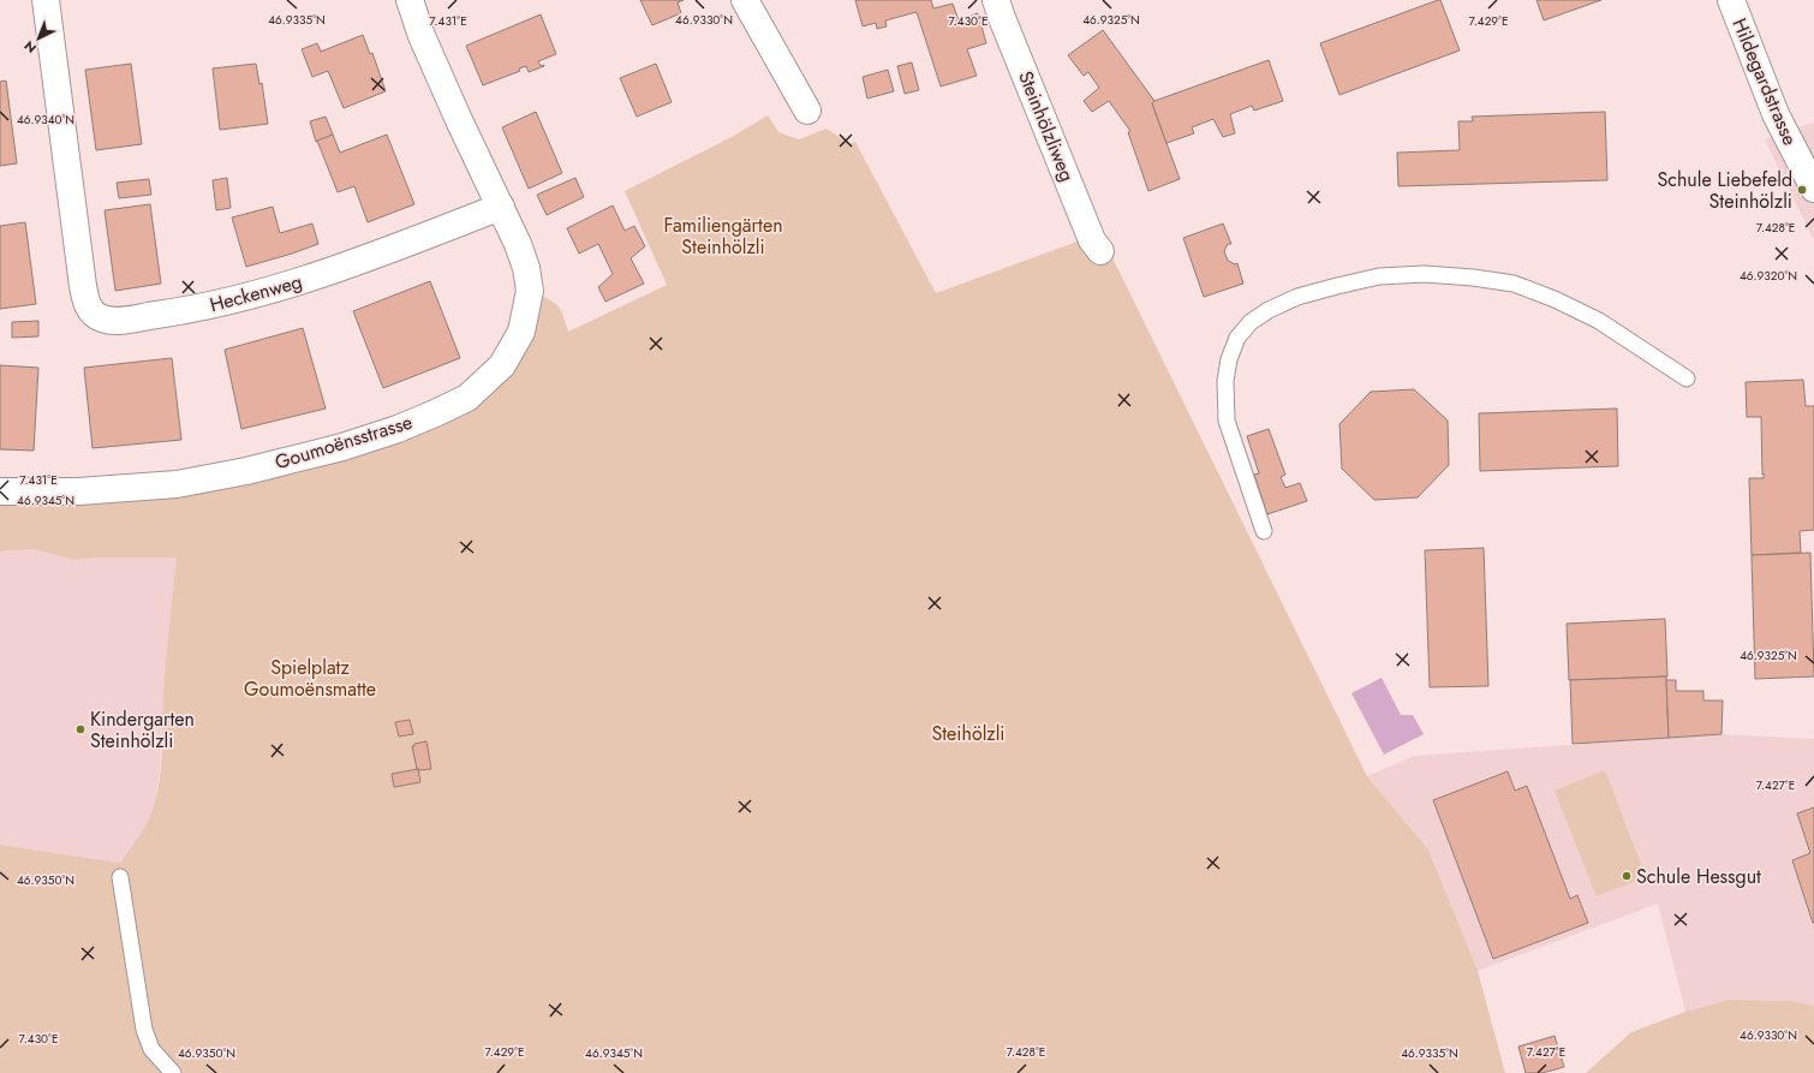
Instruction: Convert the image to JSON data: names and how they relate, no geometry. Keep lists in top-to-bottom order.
{
  "streets": {
    "street": [
      "Hildegardstrasse",
      "Steinhölzliweg",
      "Heckenweg",
      "Goumoënsstrasse"
    ]
  },
  "crossings": [
    ["Heckenweg", "Goumoënsstrasse"]
  ],
  "parks": ["Familiengärten Steinhölzli", "Spielplatz Goumoënsmatte", "Steihölzli"],
  "places": ["Schule Liebefeld Steinhölzli", "Kindergarten Steinhölzli", "Schule Hessgut"],
  "north": "bottom left",
  "coordinates": [
    "46.9335°N",
    "46.9330°N",
    "46.9325°N",
    "7.431°E",
    "7.430°E",
    "7.429°E",
    "46.9340°N",
    "7.428°E",
    "46.9320°N",
    "46.9345°N",
    "7.427°E",
    "46.9350°N"
  ]
}
